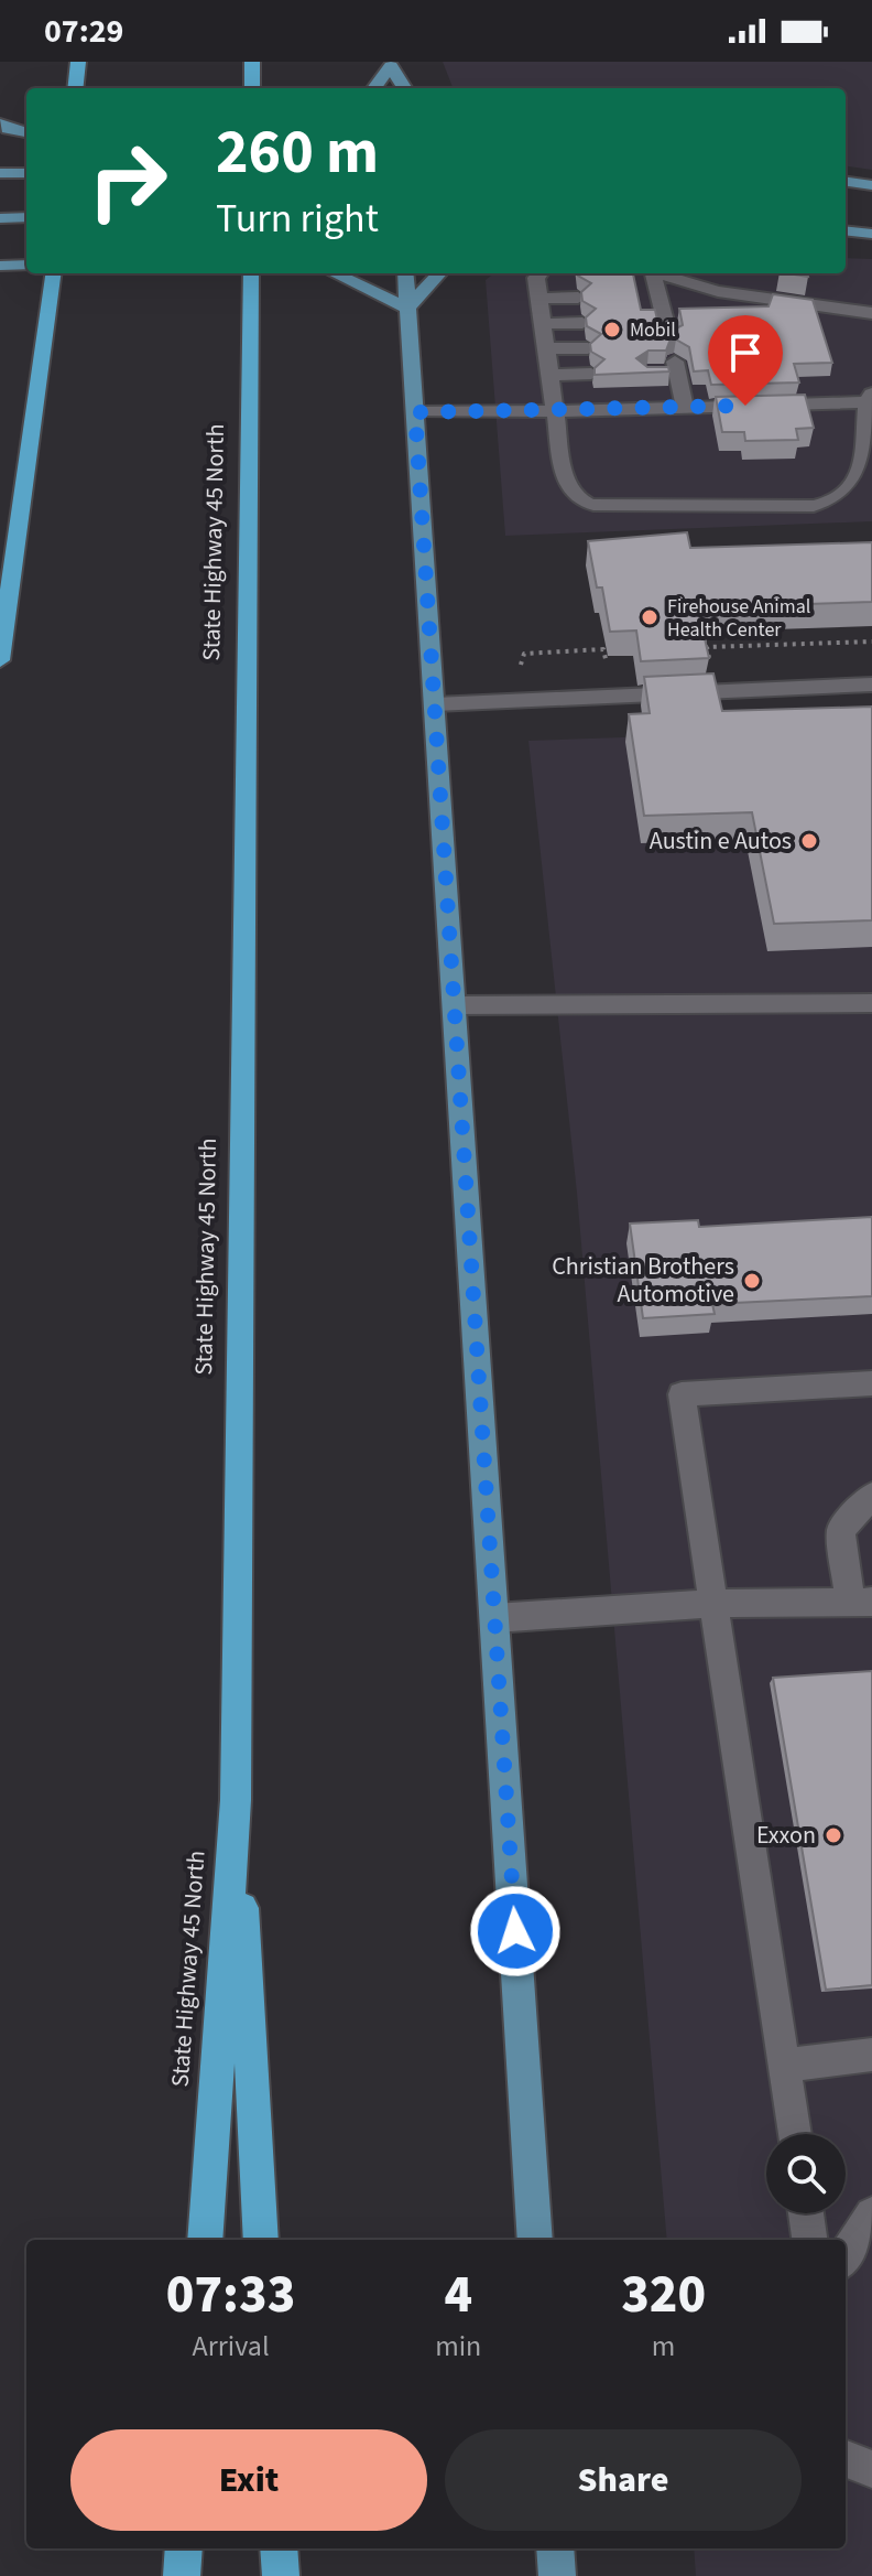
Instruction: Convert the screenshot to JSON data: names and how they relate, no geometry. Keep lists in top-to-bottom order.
{
  "streets": {
    "highway": ["State Highway 45 North"]
  },
  "places": [
    "Mobil",
    "Firehouse Animal Health Center",
    "Austin e Autos",
    "Christian Brothers Automotive",
    "Exxon"
  ],
  "page": {
    "status": "07:29",
    "turn": ["260 m", "Turn right"],
    "eta": [
      "07:33",
      "Arrival",
      "4",
      "min",
      "320",
      "m"
    ],
    "buttons": ["Exit", "Share"]
  }
}
